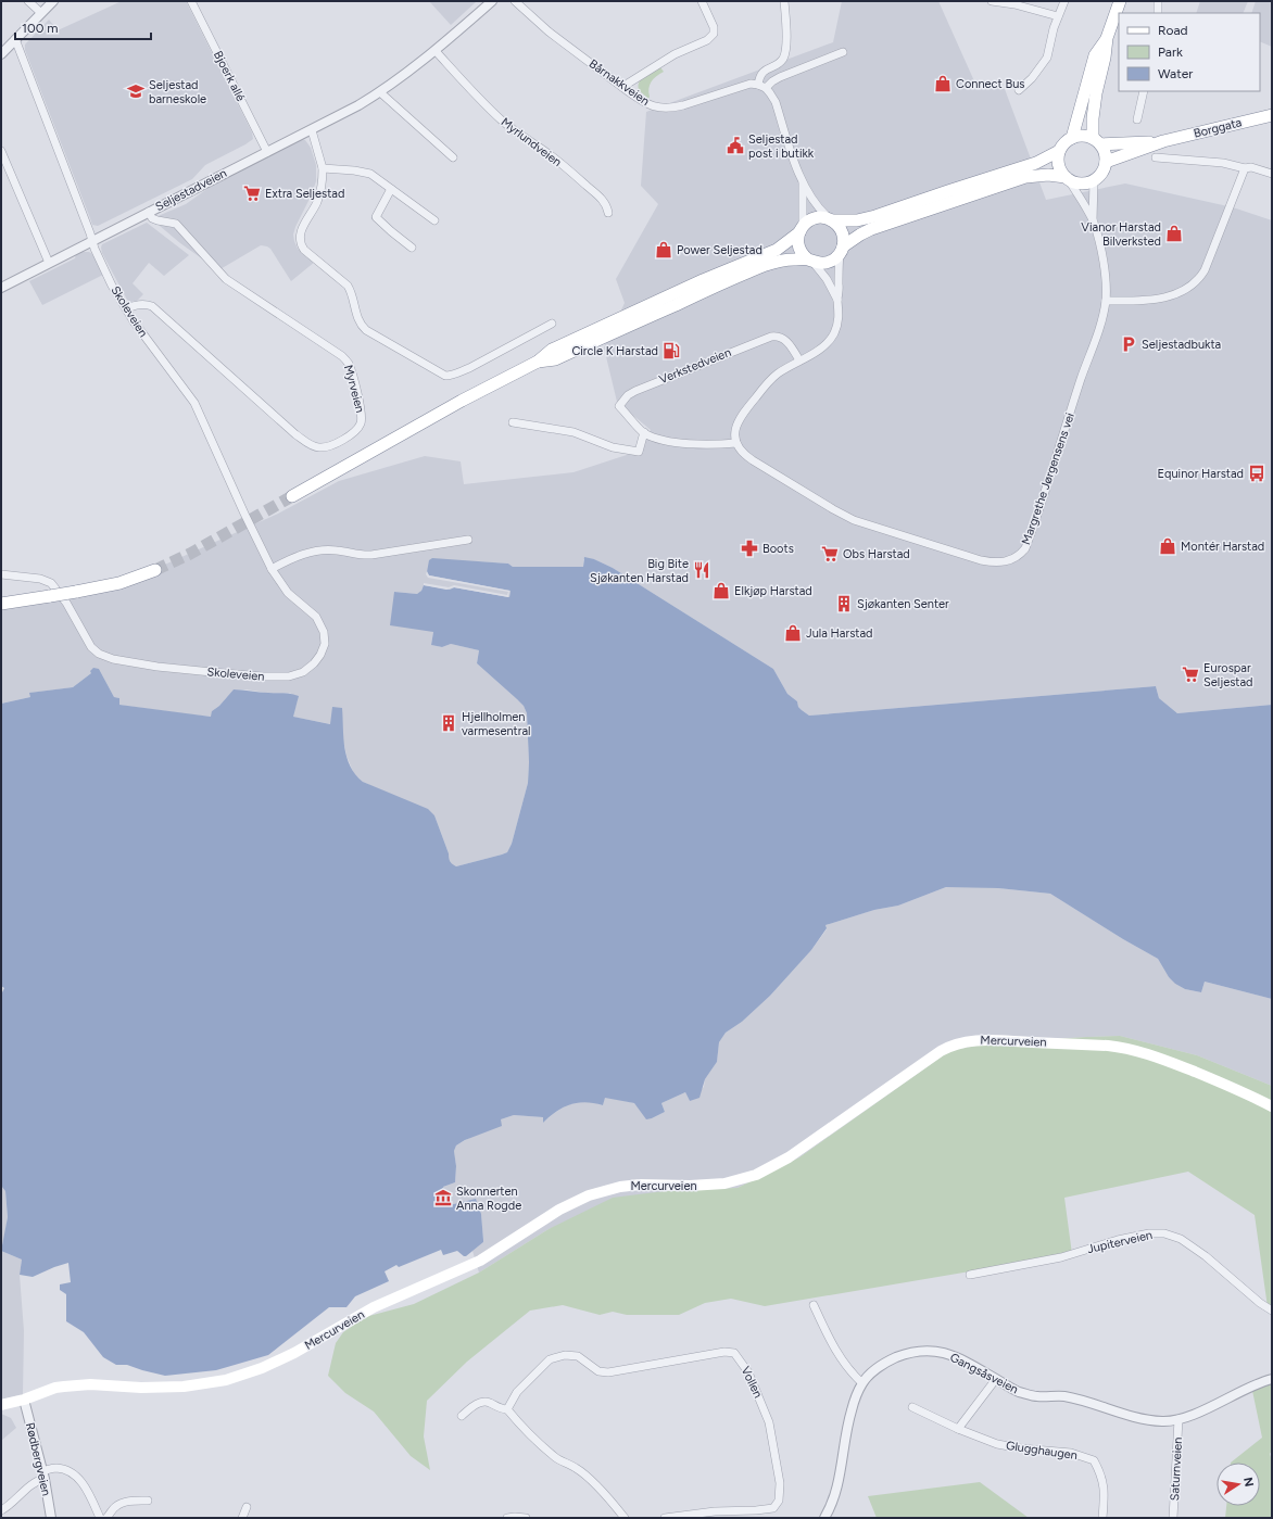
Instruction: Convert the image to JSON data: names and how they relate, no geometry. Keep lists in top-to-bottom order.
{
  "streets": {
    "highway": ["Borggata"],
    "main road": ["Mercurveien"],
    "street": [
      "Bjoerk allé",
      "Bårnakkveien",
      "Myrlundveien",
      "Seljestadveien",
      "Skoleveien",
      "Verkstedveien",
      "Myrveien",
      "Margrethe Jørgensens vei",
      "Jupiterveien",
      "Gangsåsveien",
      "Vollen",
      "Glugghaugen",
      "Rødbergveien",
      "Saturnveien"
    ]
  },
  "crossings": [
    ["Bjoerk allé", "Seljestadveien"],
    ["Borggata", "Margrethe Jørgensens vei"],
    ["Myrlundveien", "Seljestadveien"],
    ["Seljestadveien", "Skoleveien"],
    ["Seljestadveien", "Myrveien"],
    ["Skoleveien", "Myrveien"],
    ["Verkstedveien", "Margrethe Jørgensens vei"],
    ["Mercurveien", "Rødbergveien"],
    ["Gangsåsveien", "Saturnveien"]
  ],
  "places": {
    "shop": [
      "Connect Bus",
      "Vianor Harstad Bilverksted",
      "Power Seljestad",
      "Montér Harstad",
      "Elkjøp Harstad",
      "Jula Harstad"
    ],
    "school or university": ["Seljestad barneskole"],
    "public building": ["Seljestad post i butikk"],
    "supermarket": ["Extra Seljestad", "Obs Harstad", "Eurospar Seljestad"],
    "parking": ["Seljestadbukta"],
    "fuel station": ["Circle K Harstad"],
    "bus stop": ["Equinor Harstad"],
    "pharmacy": ["Boots"],
    "restaurant": ["Big Bite Sjøkanten Harstad"],
    "building": ["Sjøkanten Senter", "Hjellholmen varmesentral"],
    "museum": ["Skonnerten Anna Rogde"]
  },
  "legend": ["Road", "Park", "Water"],
  "scale_bar": "100 m",
  "north": "right"
}
